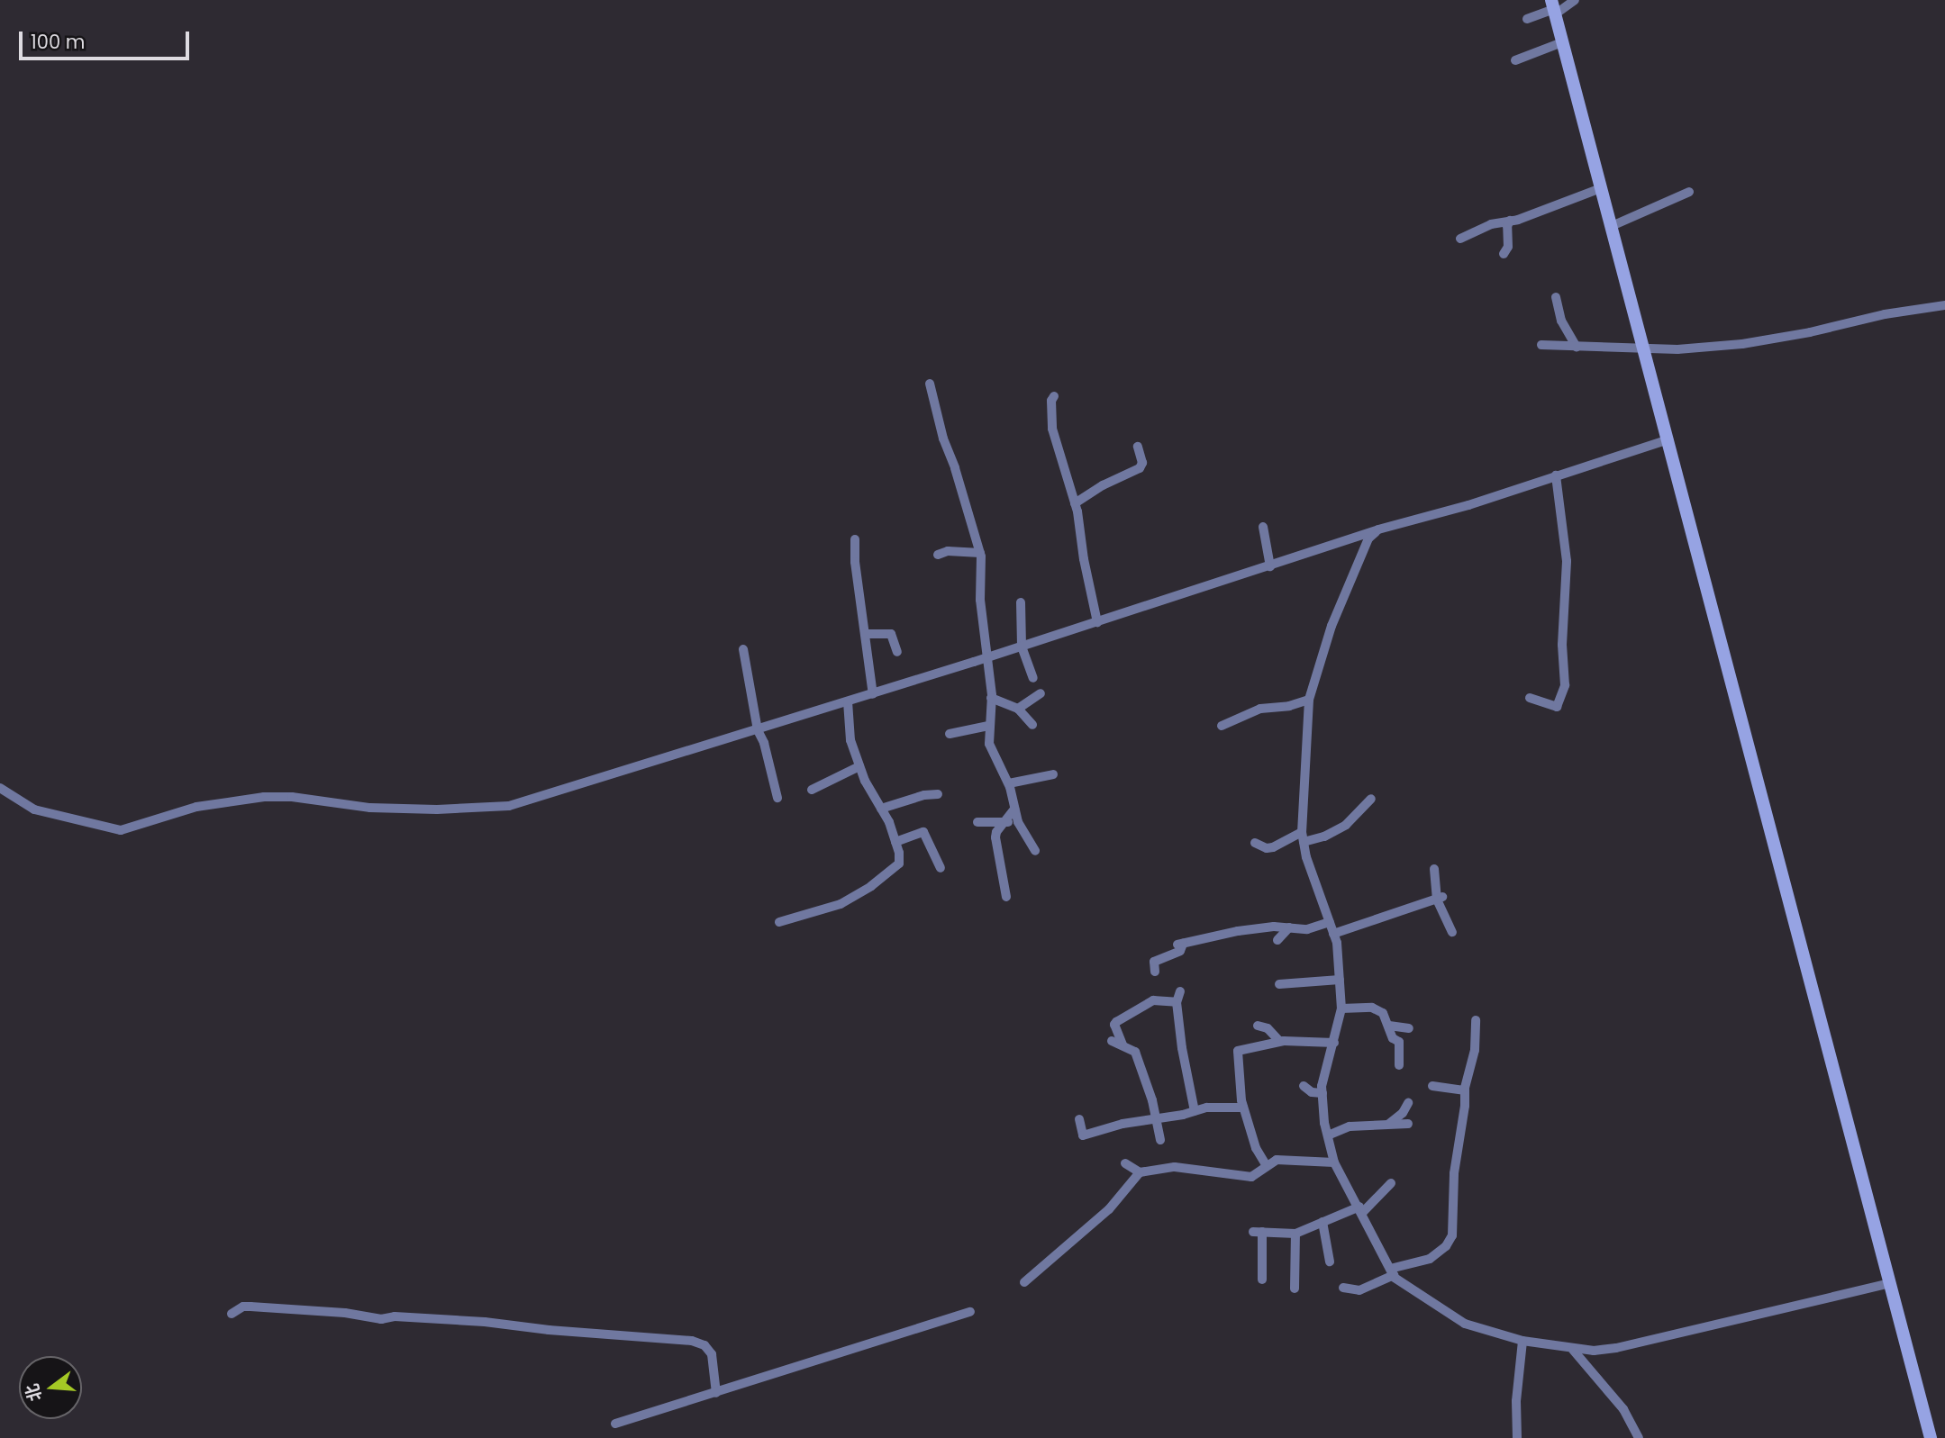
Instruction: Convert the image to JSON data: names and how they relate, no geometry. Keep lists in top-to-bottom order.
{
  "scale_bar": "100 m",
  "north": "left"
}
